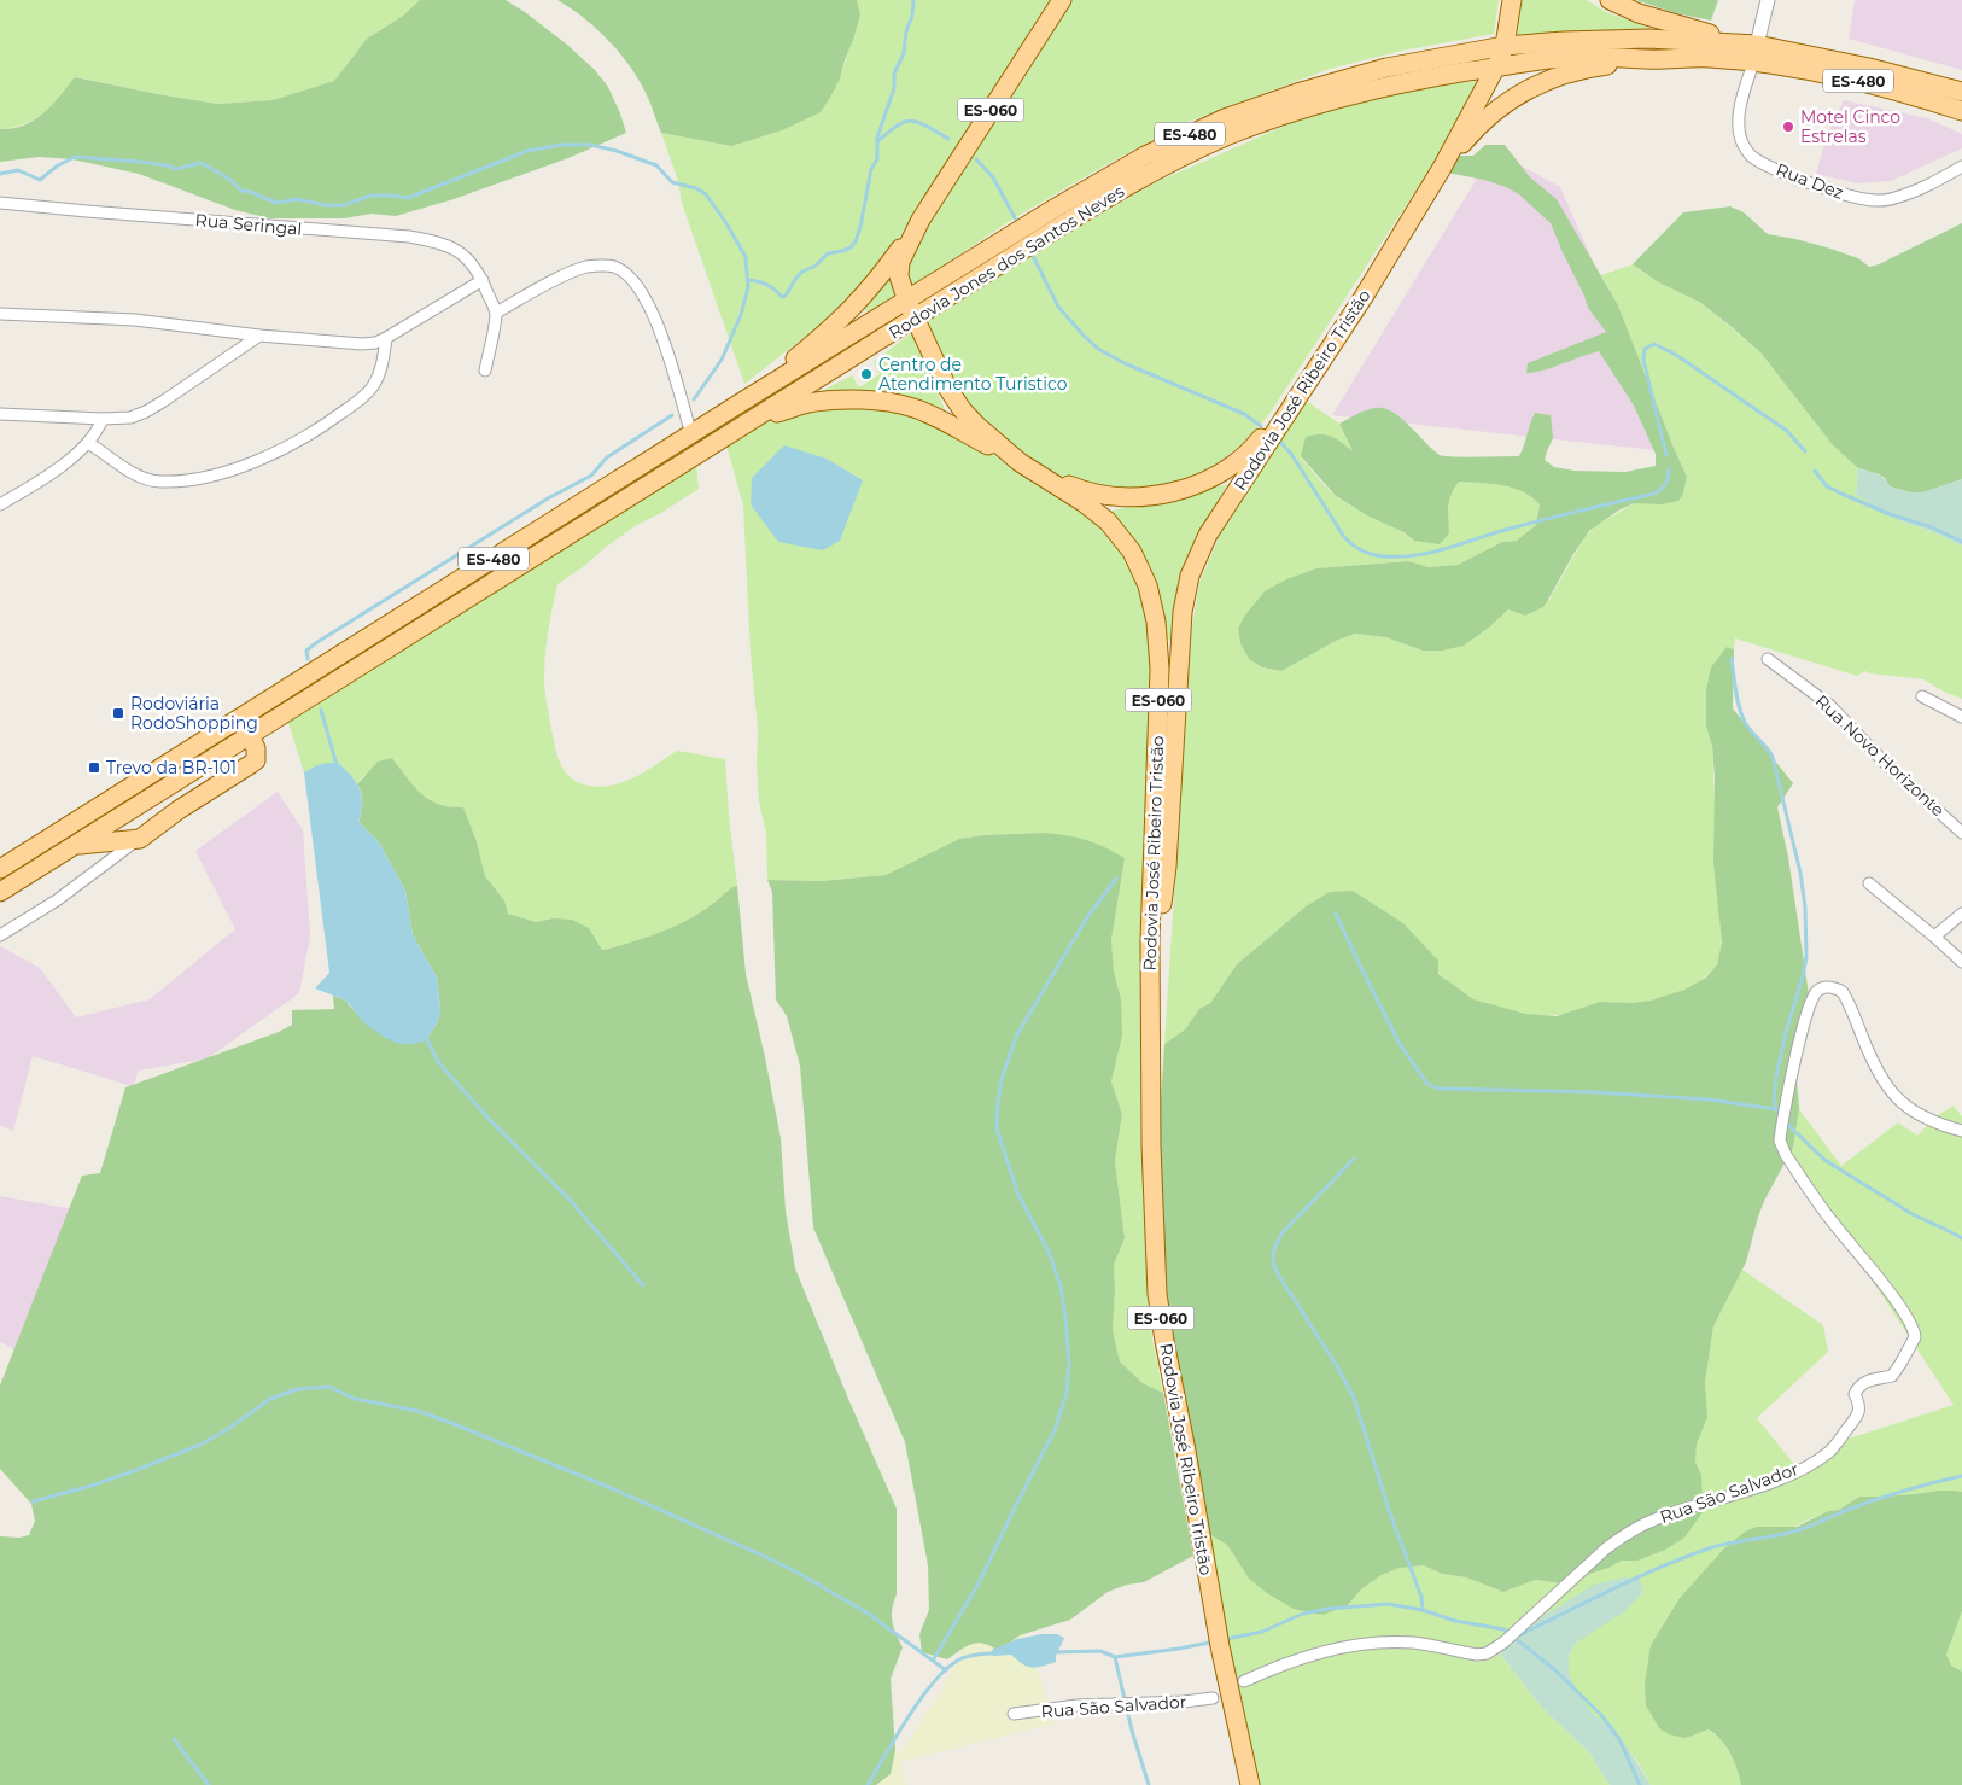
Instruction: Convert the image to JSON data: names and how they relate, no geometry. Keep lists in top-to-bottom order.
{
  "streets": {
    "main road": [
      "ES-480",
      "ES-060",
      "Rodovia Jones dos Santos Neves",
      "Rodovia José Ribeiro Tristão"
    ],
    "street": [
      "Rua Dez",
      "Rua Seringal",
      "Rua Novo Horizonte",
      "Rua São Salvador"
    ]
  },
  "crossings": [
    ["Rua Dez", "Rodovia Jones dos Santos Neves"],
    ["Rodovia Jones dos Santos Neves", "Rodovia José Ribeiro Tristão"]
  ],
  "places": {
    "other": ["Motel Cinco Estrelas", "Centro de Atendimento Turistico"],
    "transit": ["Rodoviária RodoShopping", "Trevo da BR-101"]
  }
}
